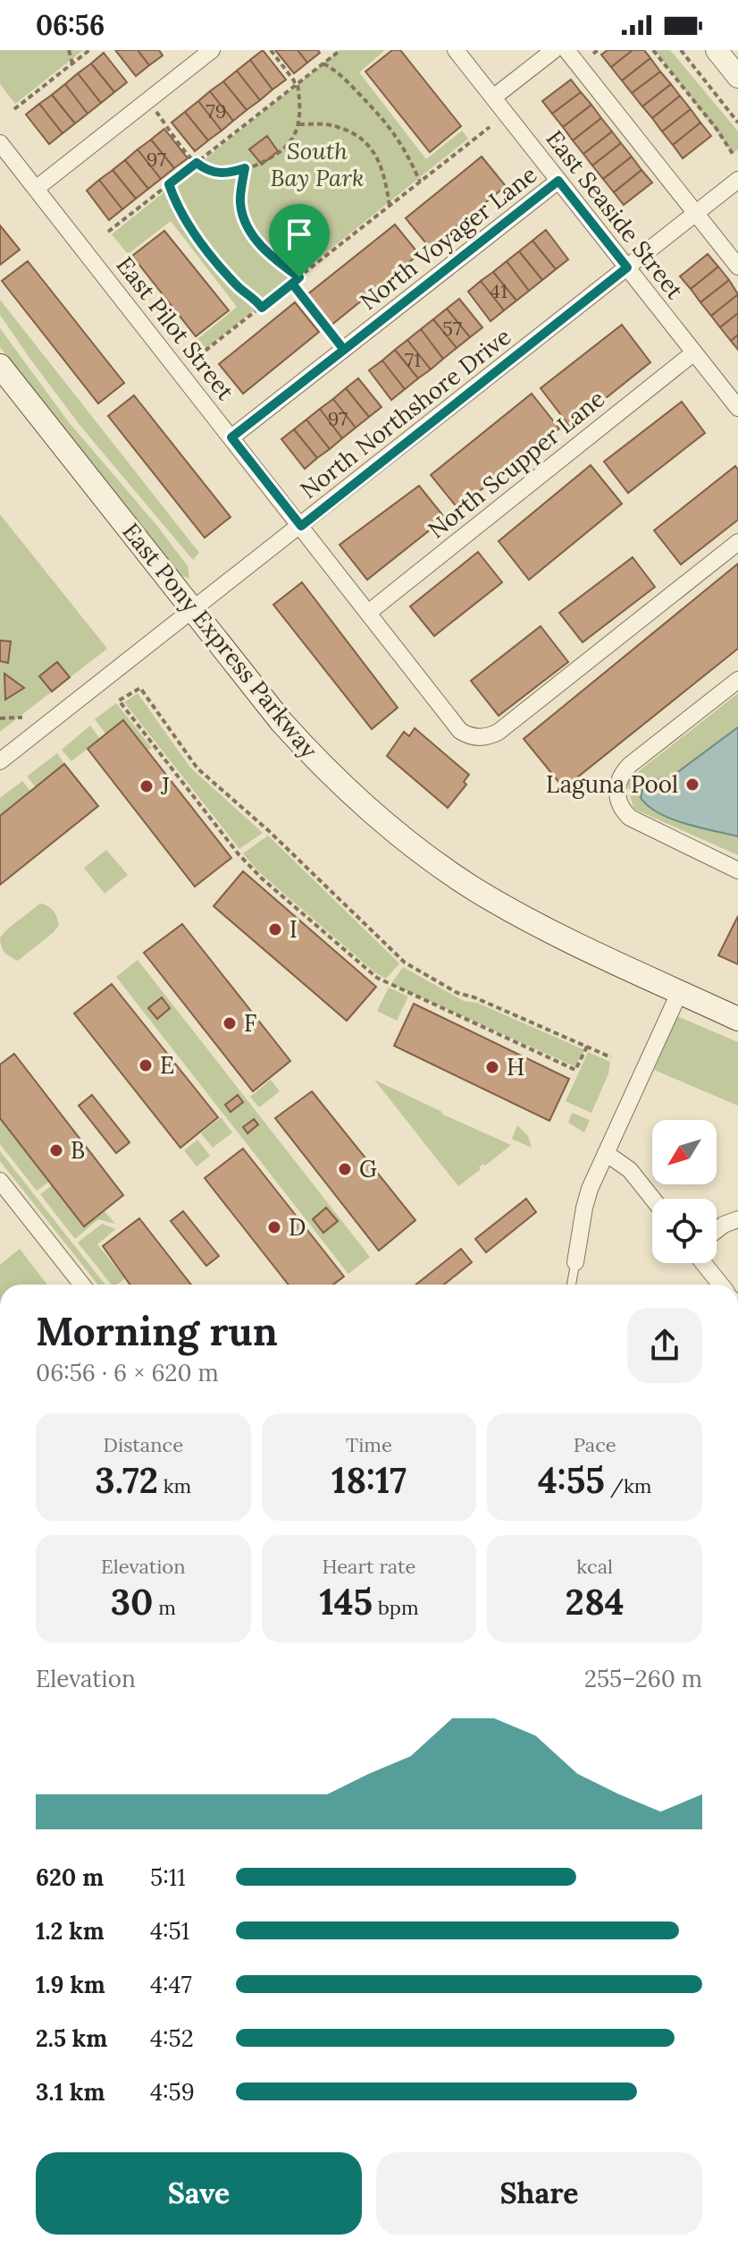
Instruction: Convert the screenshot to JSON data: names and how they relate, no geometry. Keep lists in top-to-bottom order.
{
  "streets": {
    "main road": ["East Pony Express Parkway"],
    "street": [
      "East Seaside Street",
      "North Voyager Lane",
      "East Pilot Street",
      "North Northshore Drive",
      "North Scupper Lane"
    ]
  },
  "crossings": [
    ["East Seaside Street", "North Voyager Lane"],
    ["East Seaside Street", "North Northshore Drive"],
    ["East Seaside Street", "North Scupper Lane"],
    ["North Voyager Lane", "East Pilot Street"],
    ["East Pilot Street", "North Northshore Drive"],
    ["East Pilot Street", "North Scupper Lane"],
    ["North Northshore Drive", "East Pony Express Parkway"]
  ],
  "parks": ["South Bay Park"],
  "places": [
    "Laguna Pool",
    "J",
    "I",
    "F",
    "E",
    "H",
    "B",
    "G",
    "D"
  ],
  "house_numbers": [
    "79",
    "97",
    "41",
    "57",
    "71",
    "97"
  ],
  "north": "bottom left",
  "page": {
    "status": "06:56",
    "heading": ["Morning run", "06:56 · 6 × 620 m"],
    "stats": [
      ["Distance", "3.72 km"],
      ["Time", "18:17"],
      ["Pace", "4:55 /km"],
      ["Elevation", "30 m"],
      ["Heart rate", "145 bpm"],
      ["kcal", "284"]
    ],
    "chart": ["Elevation", "255–260 m"],
    "list": [
      {
        "name": "620 m",
        "note": "5:11"
      },
      {
        "name": "1.2 km",
        "note": "4:51"
      },
      {
        "name": "1.9 km",
        "note": "4:47"
      },
      {
        "name": "2.5 km",
        "note": "4:52"
      },
      {
        "name": "3.1 km",
        "note": "4:59"
      }
    ],
    "buttons": ["Save", "Share"]
  }
}
